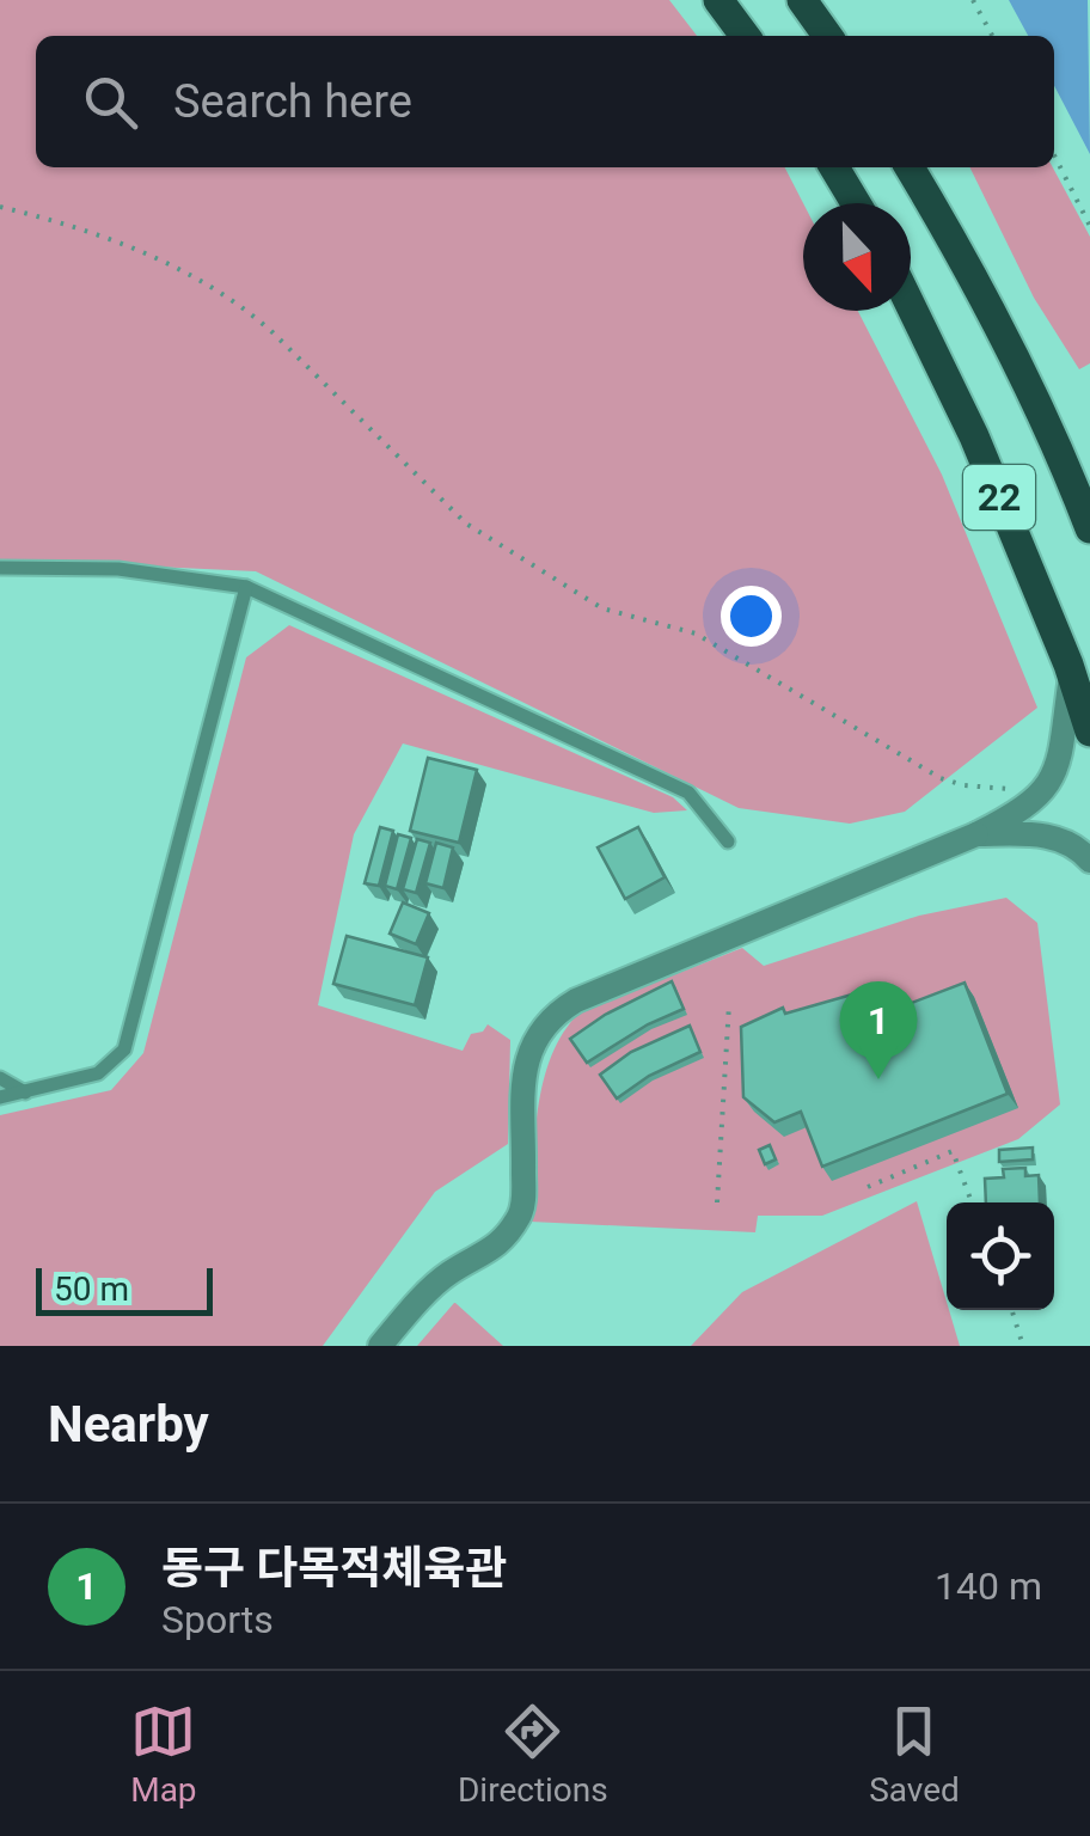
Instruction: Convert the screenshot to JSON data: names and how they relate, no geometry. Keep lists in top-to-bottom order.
{
  "streets": {
    "main road": ["22"]
  },
  "scale_bar": "50 m",
  "north": "bottom",
  "page": {
    "search": "Search here",
    "pins": "1",
    "scale": "50 m",
    "heading": "Nearby",
    "list": [
      {
        "mark": "1",
        "name": "동구 다목적체육관",
        "note": "Sports",
        "value": "140 m"
      }
    ],
    "nav": ["Map", "Directions", "Saved"]
  }
}
